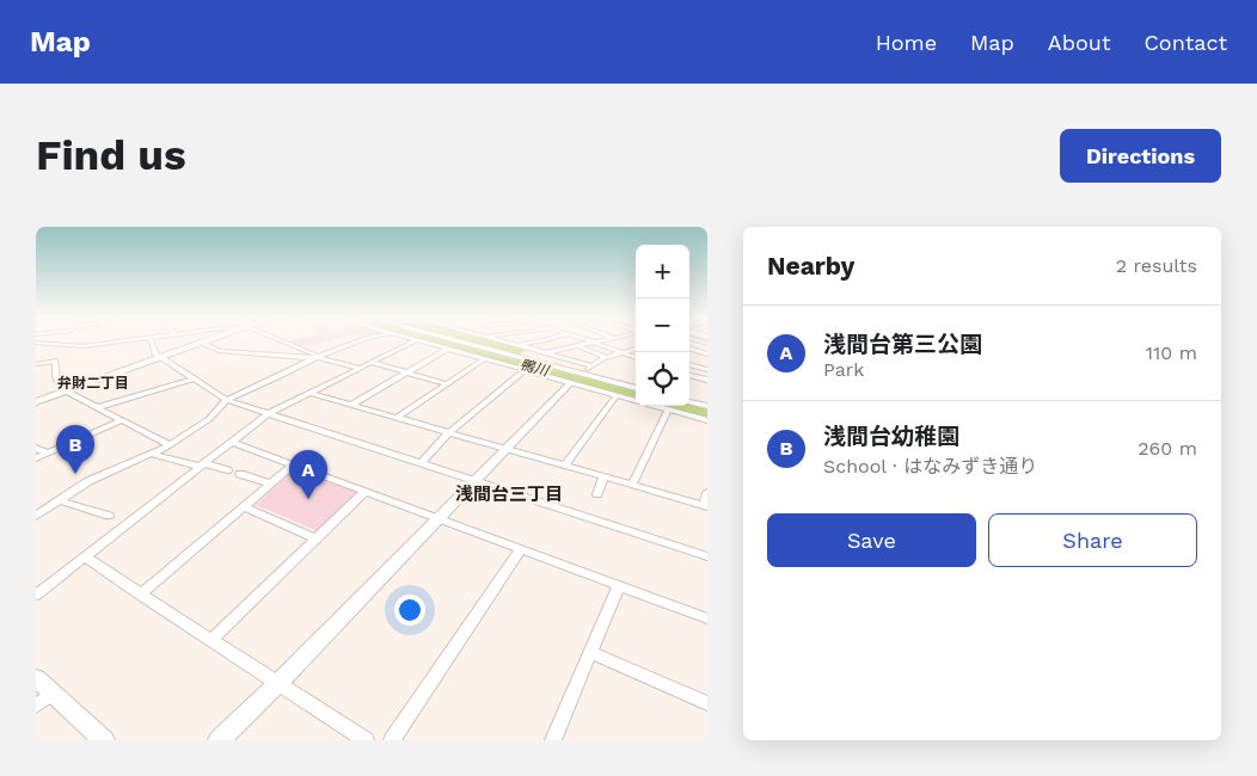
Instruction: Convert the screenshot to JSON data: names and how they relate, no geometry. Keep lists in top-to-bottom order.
{
  "districts": ["弁財二丁目", "浅間台三丁目"],
  "water": ["鴨川"],
  "page": {
    "header": "Map",
    "nav": [
      "Home",
      "Map",
      "About",
      "Contact"
    ],
    "buttons": [
      "Directions",
      ["Save", "Share"]
    ],
    "title": "Find us",
    "heading": ["Nearby", "2 results"],
    "map_buttons": ["+", "−"],
    "list": [
      {
        "mark": "A",
        "name": "浅間台第三公園",
        "note": "Park",
        "value": "110 m"
      },
      {
        "mark": "B",
        "name": "浅間台幼稚園",
        "note": "School · はなみずき通り",
        "value": "260 m"
      }
    ],
    "pins": ["B", "A"]
  }
}
